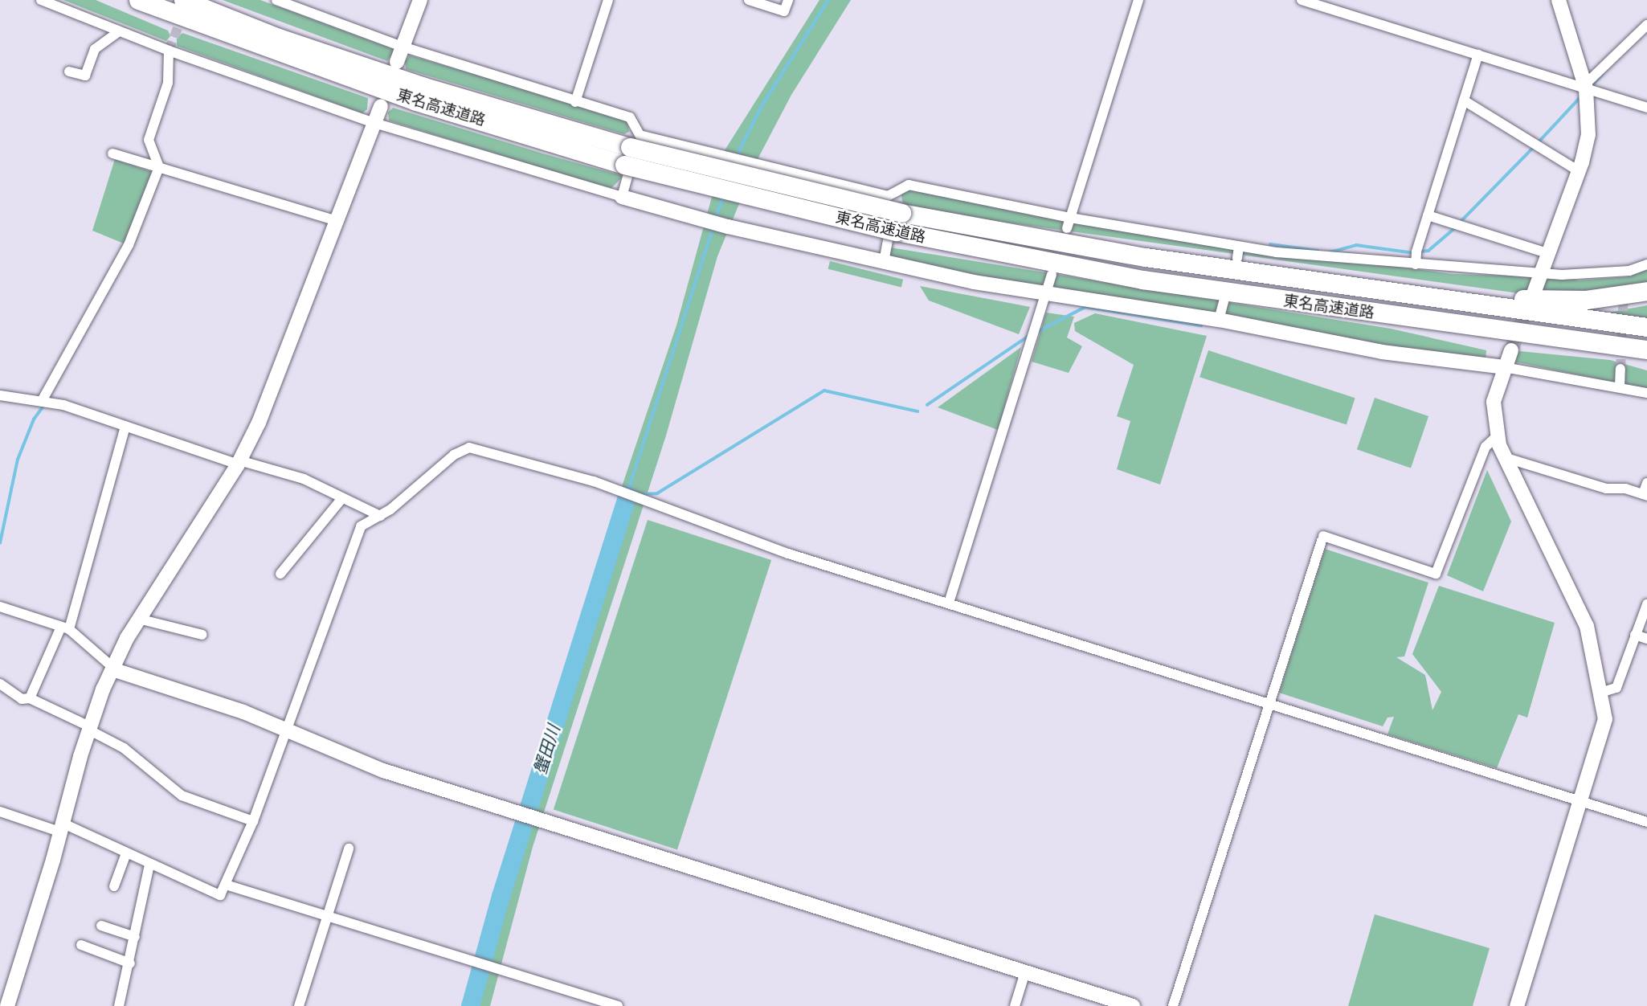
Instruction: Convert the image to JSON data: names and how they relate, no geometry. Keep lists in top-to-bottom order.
{
  "streets": {
    "highway": ["東名高速道路"]
  },
  "water": ["蟹田川"]
}
